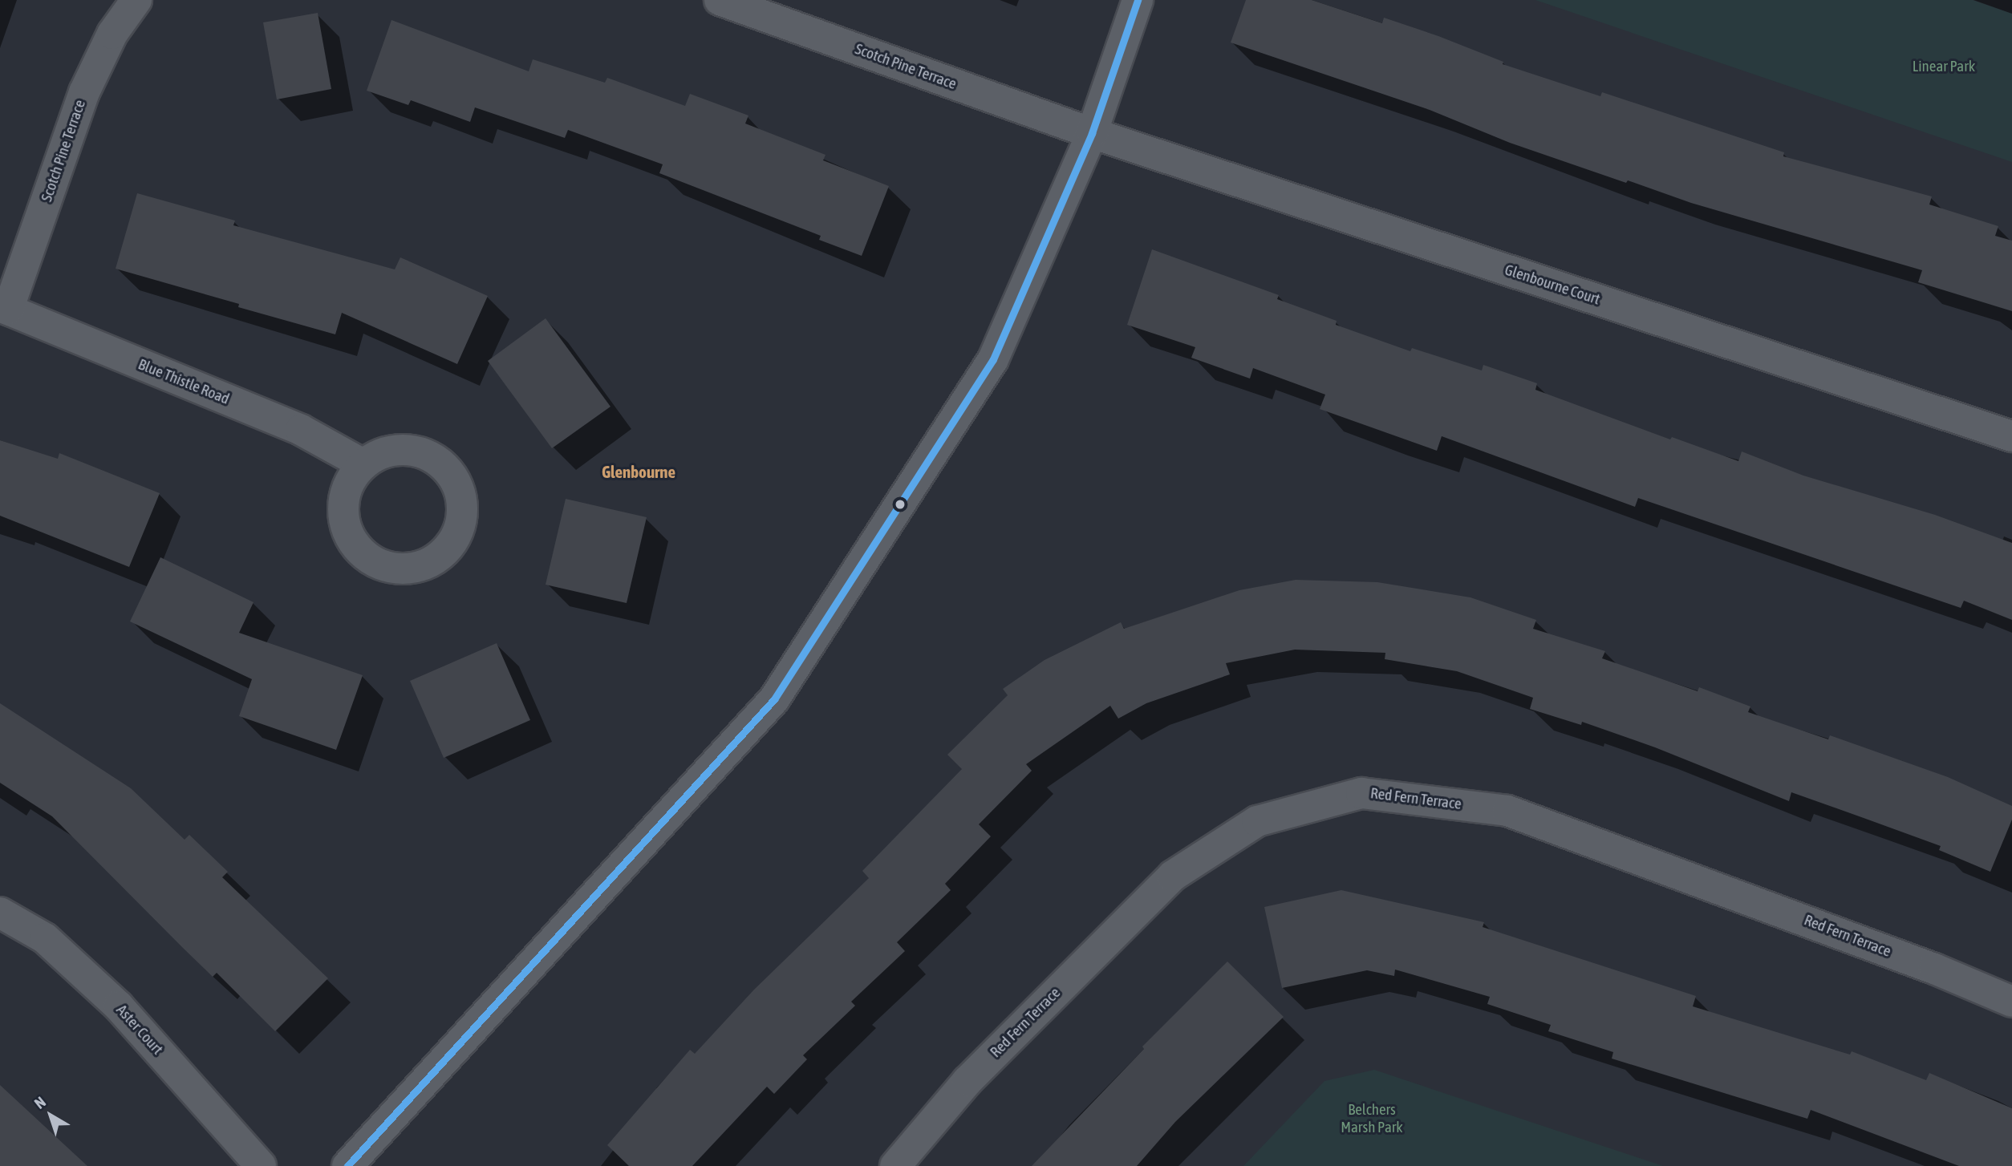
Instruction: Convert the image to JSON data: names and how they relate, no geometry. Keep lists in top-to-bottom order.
{
  "streets": {
    "street": [
      "Scotch Pine Terrace",
      "Glenbourne Court",
      "Blue Thistle Road",
      "Red Fern Terrace",
      "Aster Court"
    ]
  },
  "crossings": [
    ["Scotch Pine Terrace", "Glenbourne Court"],
    ["Scotch Pine Terrace", "Blue Thistle Road"]
  ],
  "districts": ["Glenbourne"],
  "parks": ["Linear Park", "Belchers Marsh Park"],
  "north": "top left"
}
